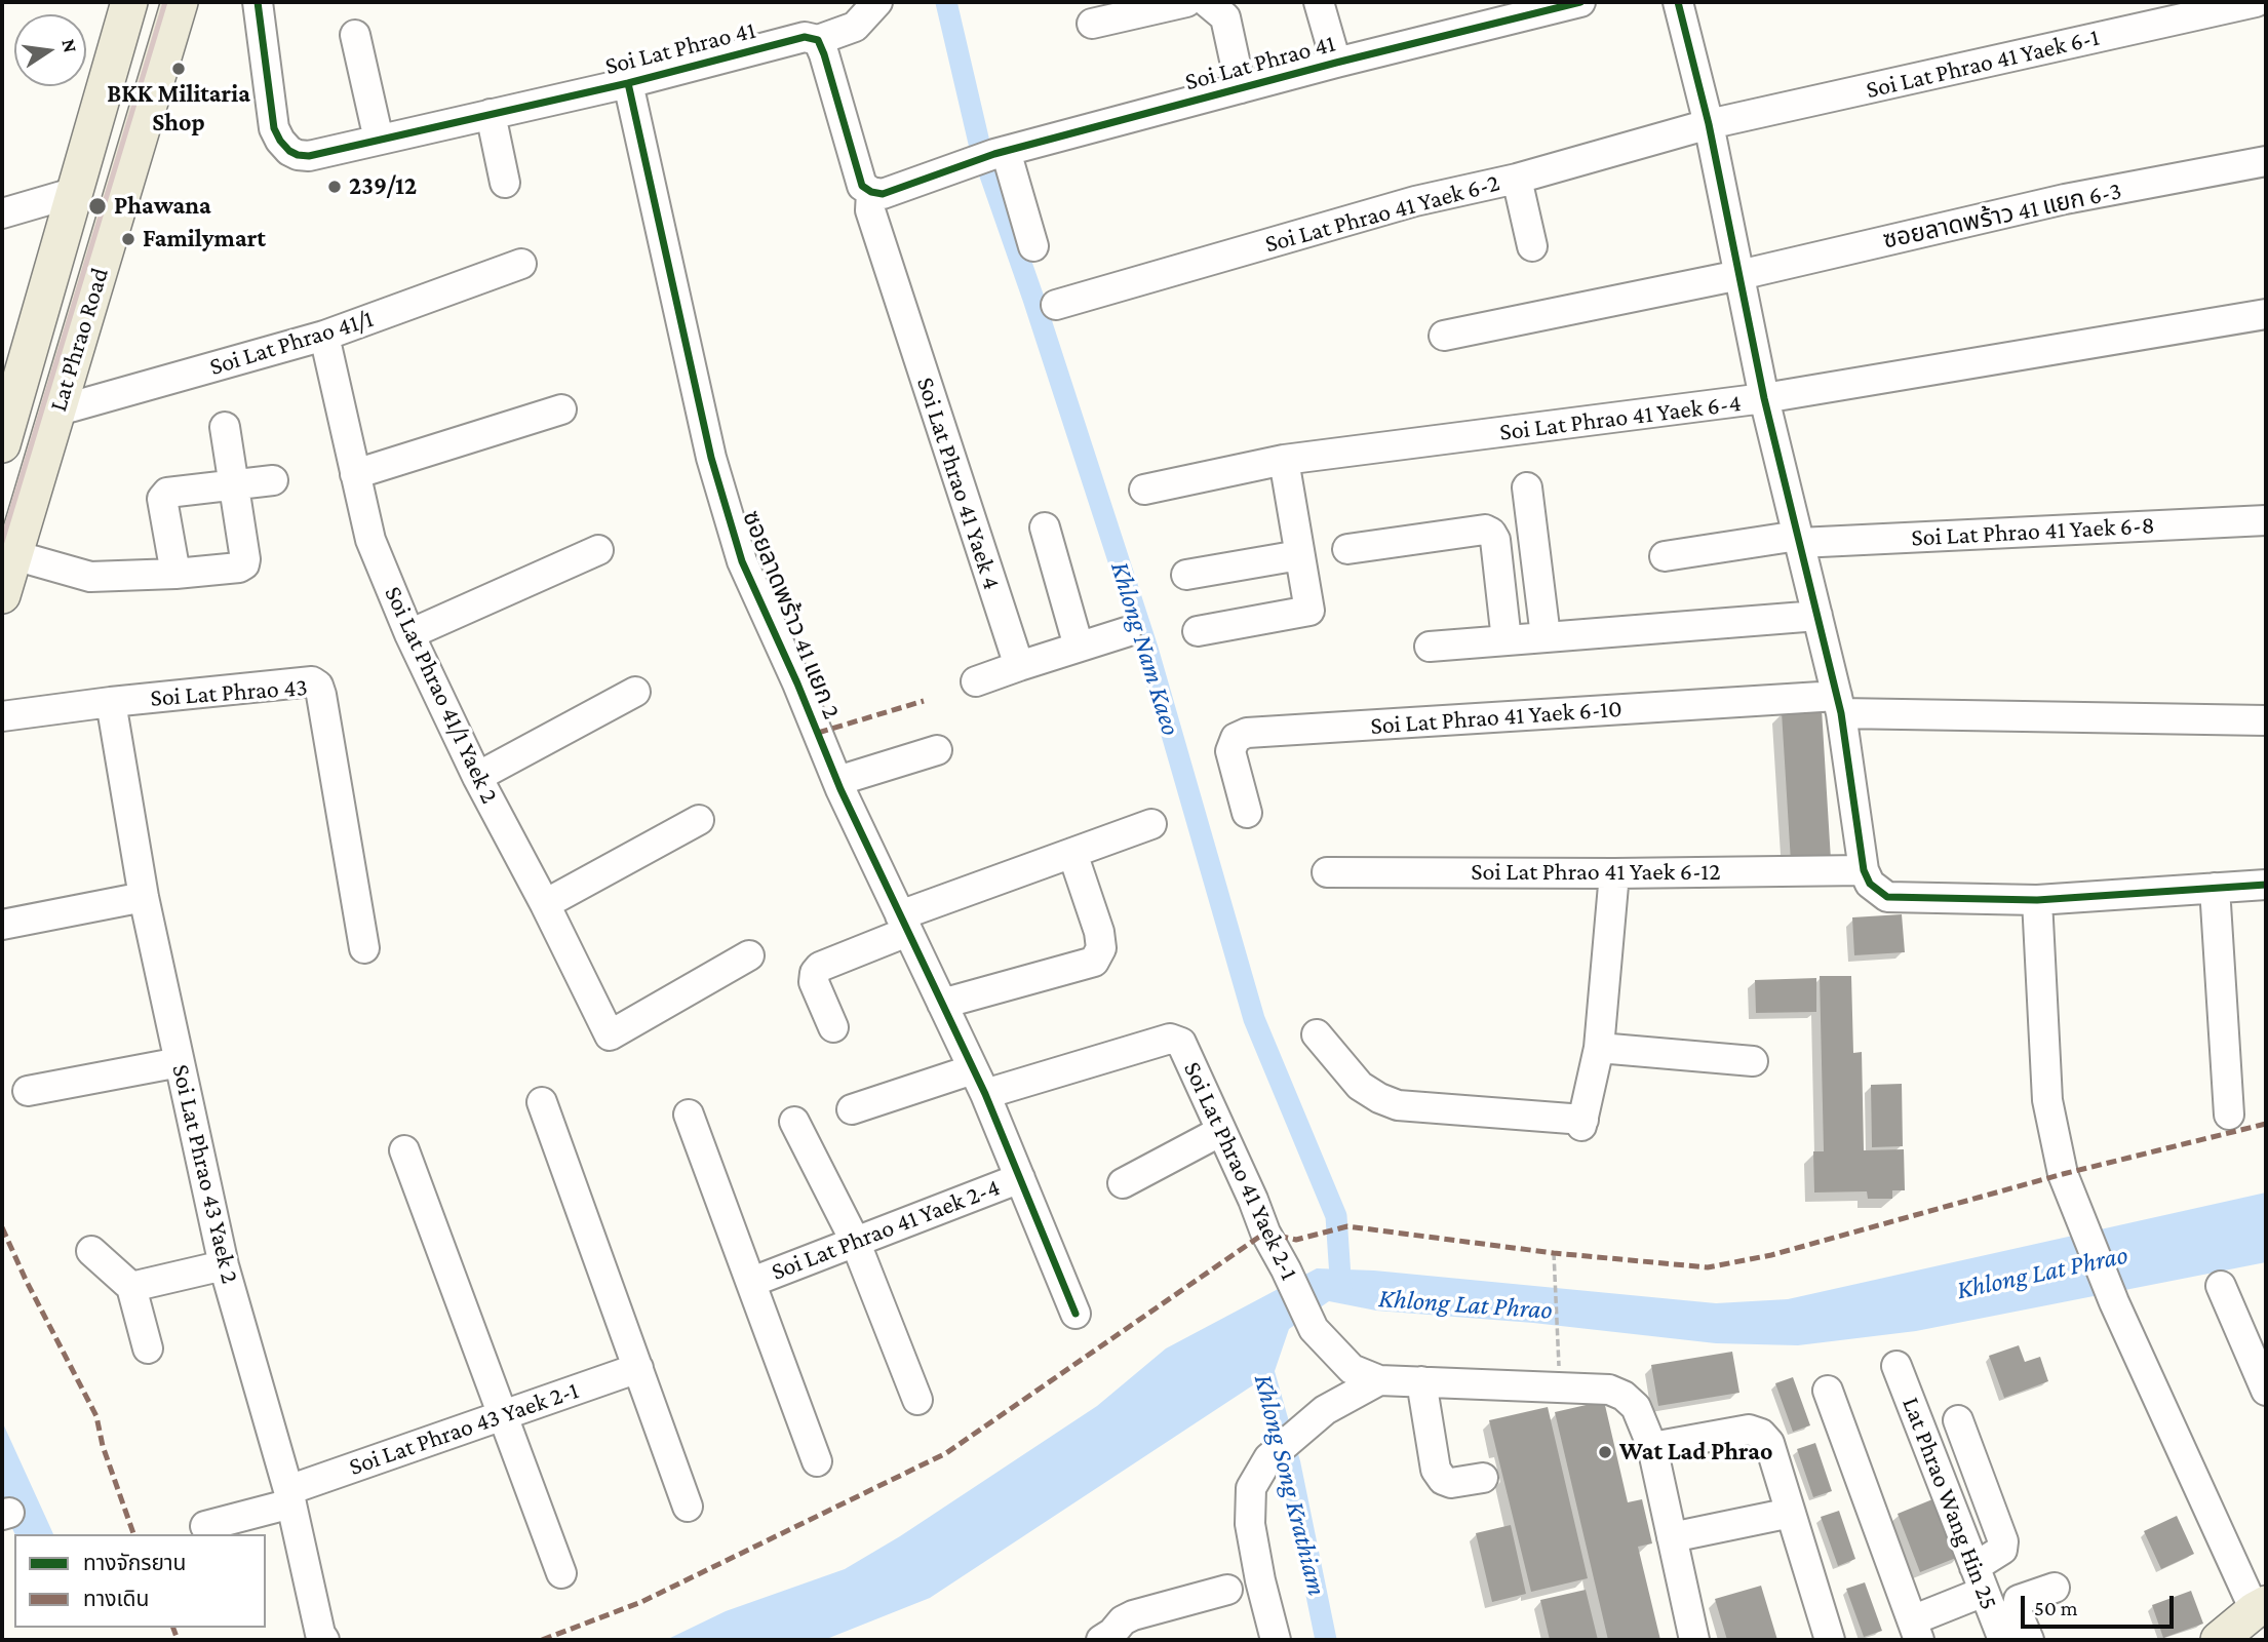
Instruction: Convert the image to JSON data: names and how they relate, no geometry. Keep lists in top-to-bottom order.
{
  "streets": {
    "main road": ["Lat Phrao Road"],
    "street": [
      "Soi Lat Phrao 41",
      "Soi Lat Phrao 41 Yaek 6-1",
      "Soi Lat Phrao 41 Yaek 6-2",
      "ซอยลาดพร้าว 41 แยก 6-3",
      "Soi Lat Phrao 41/1",
      "Soi Lat Phrao 41 Yaek 6-4",
      "Soi Lat Phrao 41 Yaek 4",
      "Soi Lat Phrao 41 Yaek 6-8",
      "ซอยลาดพร้าว 41 แยก 2",
      "Soi Lat Phrao 43",
      "Soi Lat Phrao 41/1 Yaek 2",
      "Soi Lat Phrao 41 Yaek 6-10",
      "Soi Lat Phrao 41 Yaek 6-12",
      "Soi Lat Phrao 41 Yaek 2-1",
      "Soi Lat Phrao 43 Yaek 2",
      "Soi Lat Phrao 41 Yaek 2-4",
      "Soi Lat Phrao 43 Yaek 2-1",
      "Lat Phrao Wang Hin 25"
    ]
  },
  "crossings": [
    ["Soi Lat Phrao 41", "Soi Lat Phrao 41 Yaek 4"],
    ["Soi Lat Phrao 41", "ซอยลาดพร้าว 41 แยก 2"],
    ["Soi Lat Phrao 41 Yaek 6-1", "Soi Lat Phrao 41 Yaek 6-2"],
    ["Lat Phrao Road", "Soi Lat Phrao 41/1"],
    ["Soi Lat Phrao 41/1", "Soi Lat Phrao 41/1 Yaek 2"],
    ["ซอยลาดพร้าว 41 แยก 2", "Soi Lat Phrao 41 Yaek 2-1"],
    ["ซอยลาดพร้าว 41 แยก 2", "Soi Lat Phrao 41 Yaek 2-4"],
    ["Soi Lat Phrao 43", "Soi Lat Phrao 43 Yaek 2"],
    ["Soi Lat Phrao 43 Yaek 2", "Soi Lat Phrao 43 Yaek 2-1"]
  ],
  "water": ["Khlong Nam Kaeo", "Khlong Lat Phrao", "Khlong Song Krathiam"],
  "places": [
    "BKK Militaria Shop",
    "239/12",
    "Phawana",
    "Familymart",
    "Wat Lad Phrao"
  ],
  "legend": ["ทางจักรยาน", "ทางเดิน"],
  "scale_bar": "50 m",
  "north": "right"
}
